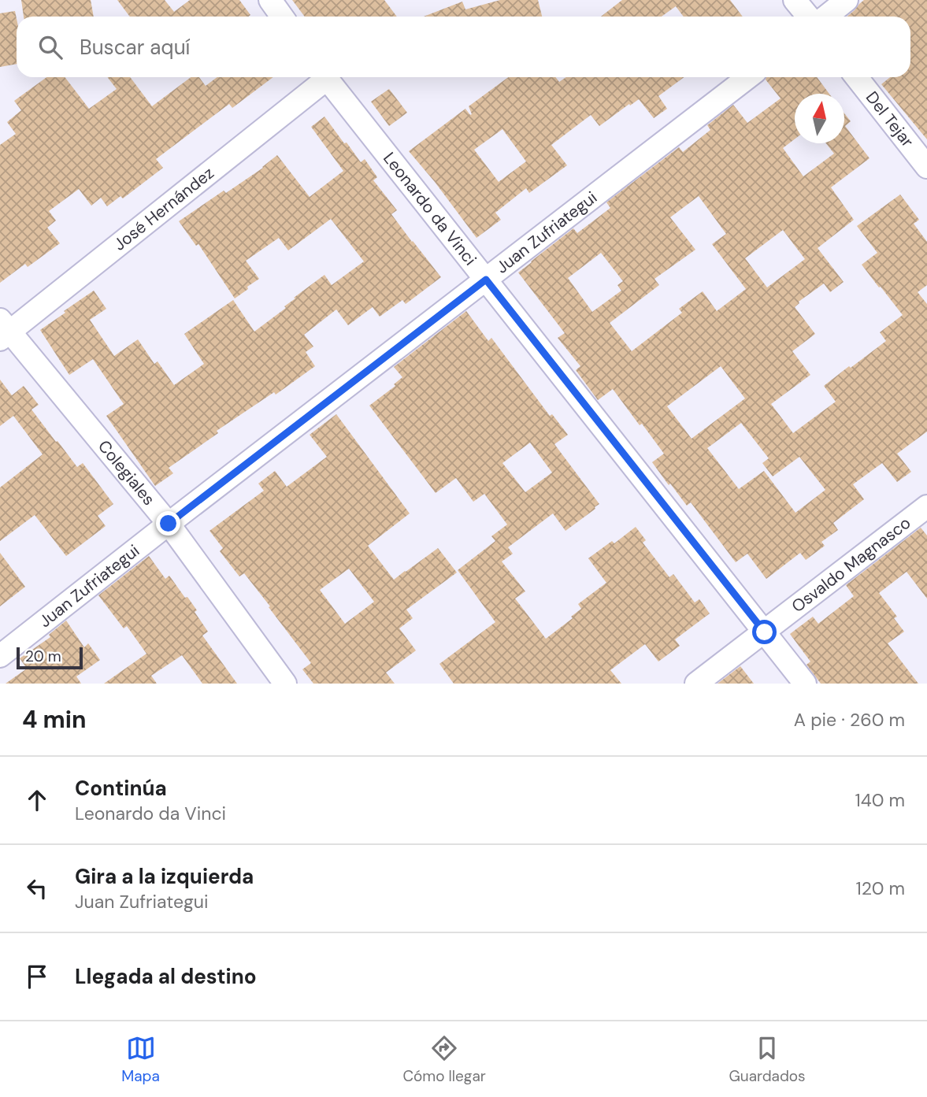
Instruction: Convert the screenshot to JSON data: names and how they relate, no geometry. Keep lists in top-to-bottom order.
{
  "streets": {
    "street": [
      "Del Tejar",
      "José Hernández",
      "Leonardo da Vinci",
      "Juan Zufriategui",
      "Colegiales",
      "Osvaldo Magnasco"
    ]
  },
  "crossings": [
    ["José Hernández", "Colegiales"],
    ["Leonardo da Vinci", "Juan Zufriategui"],
    ["Leonardo da Vinci", "Osvaldo Magnasco"],
    ["Juan Zufriategui", "Colegiales"]
  ],
  "scale_bar": "20 m",
  "north": "top",
  "page": {
    "search": "Buscar aquí",
    "scale": "20 m",
    "heading": ["4 min", "A pie · 260 m"],
    "list": [
      ["Continúa", "Leonardo da Vinci", "140 m"],
      ["Gira a la izquierda", "Juan Zufriategui", "120 m"],
      "Llegada al destino"
    ],
    "nav": ["Mapa", "Cómo llegar", "Guardados"]
  }
}
